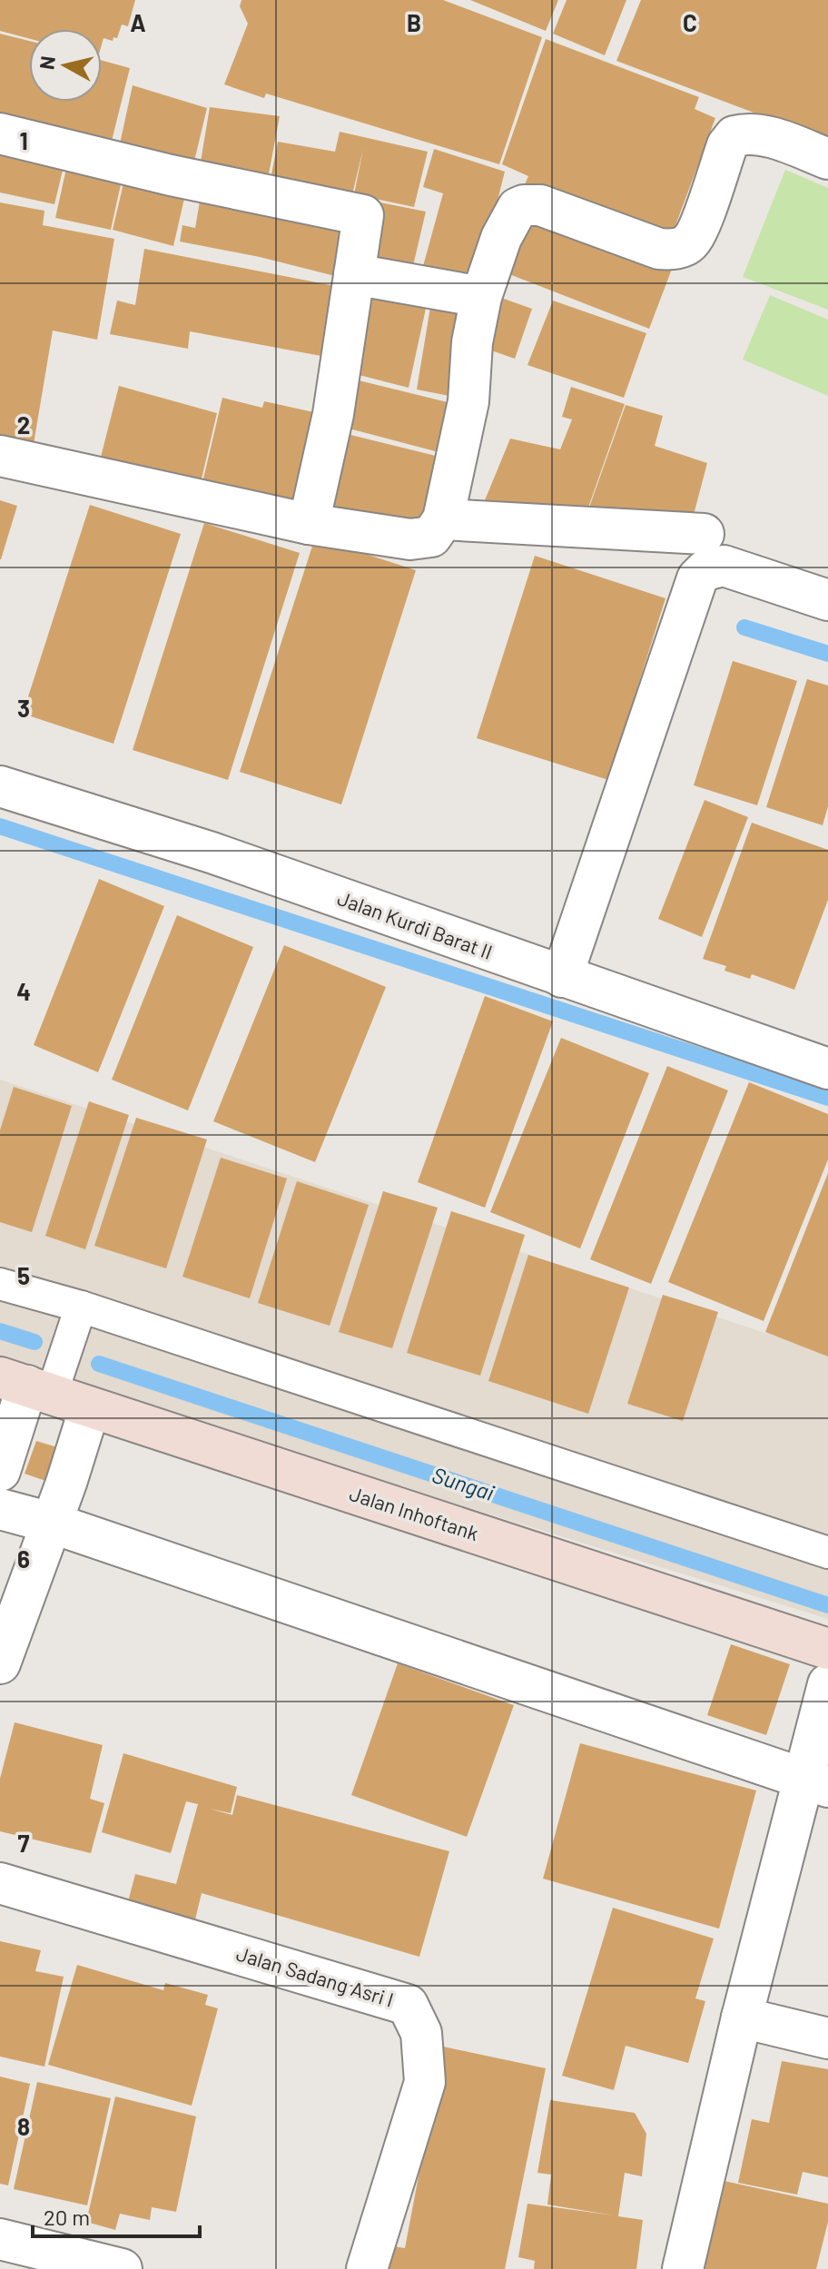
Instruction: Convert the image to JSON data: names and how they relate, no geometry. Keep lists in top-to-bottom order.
{
  "streets": {
    "main road": ["Jalan Inhoftank"],
    "street": ["Jalan Kurdi Barat II", "Jalan Sadang Asri I"]
  },
  "water": ["Sungai"],
  "scale_bar": "20 m",
  "north": "left",
  "grid": {
    "columns": ["A", "B", "C"],
    "rows": [
      "1",
      "2",
      "3",
      "4",
      "5",
      "6",
      "7",
      "8"
    ]
  }
}
